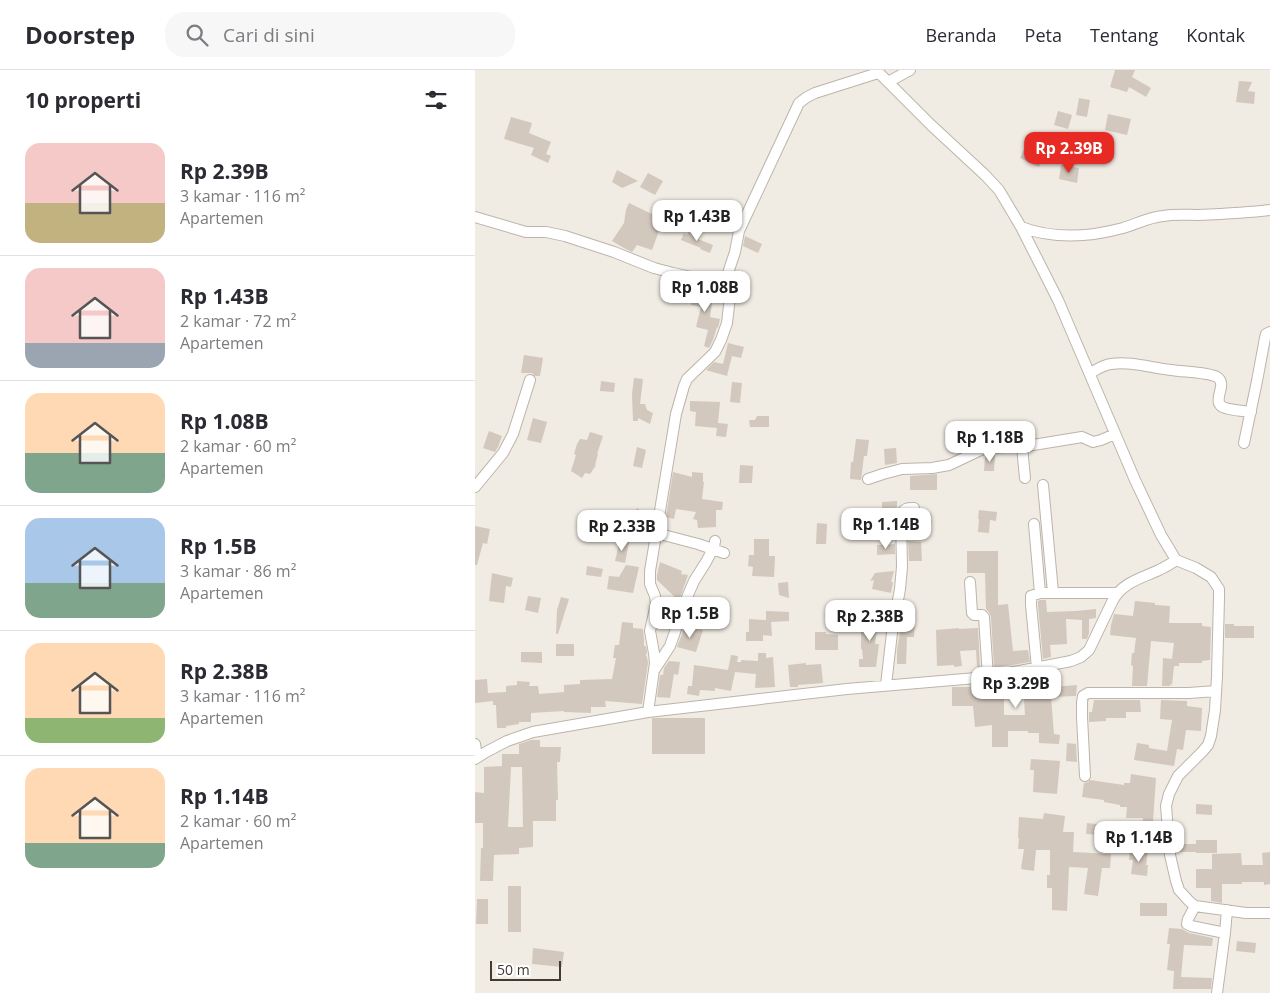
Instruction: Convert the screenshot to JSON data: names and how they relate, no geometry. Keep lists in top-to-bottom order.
{
  "scale_bar": "50 m",
  "page": {
    "header": "Doorstep",
    "search": "Cari di sini",
    "nav": [
      "Beranda",
      "Peta",
      "Tentang",
      "Kontak"
    ],
    "heading": "10 properti",
    "list": [
      {
        "name": "Rp 2.39B",
        "note": "3 kamar · 116 m² · Apartemen"
      },
      {
        "name": "Rp 1.43B",
        "note": "2 kamar · 72 m² · Apartemen"
      },
      {
        "name": "Rp 1.08B",
        "note": "2 kamar · 60 m² · Apartemen"
      },
      {
        "name": "Rp 1.5B",
        "note": "3 kamar · 86 m² · Apartemen"
      },
      {
        "name": "Rp 2.38B",
        "note": "3 kamar · 116 m² · Apartemen"
      },
      {
        "name": "Rp 1.14B",
        "note": "2 kamar · 60 m² · Apartemen"
      }
    ],
    "price": [
      "Rp 2.39B",
      "Rp 1.43B",
      "Rp 1.08B",
      "Rp 1.18B",
      "Rp 1.14B",
      "Rp 2.33B",
      "Rp 1.5B",
      "Rp 2.38B",
      "Rp 3.29B",
      "Rp 1.14B"
    ],
    "scale": "50 m"
  }
}
